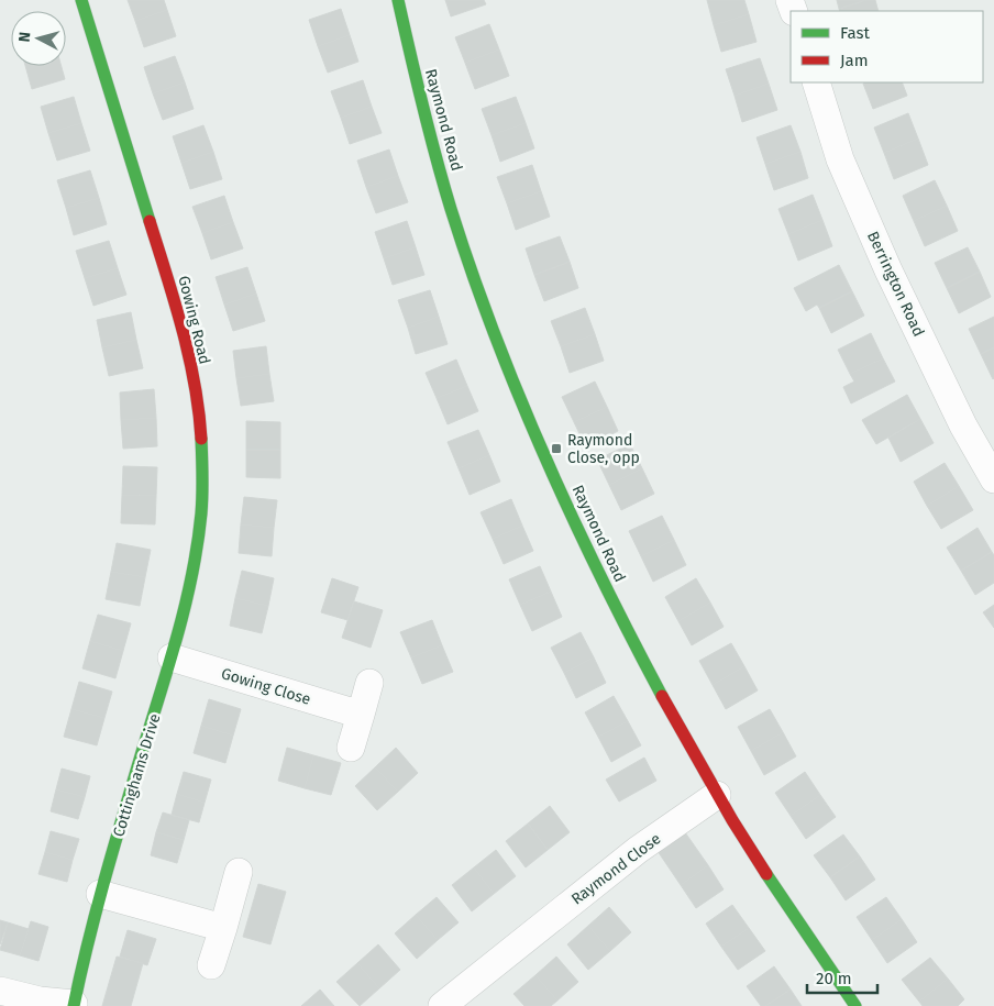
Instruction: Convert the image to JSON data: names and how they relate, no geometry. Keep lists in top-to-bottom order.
{
  "streets": {
    "street": [
      "Raymond Road",
      "Berrington Road",
      "Gowing Road",
      "Gowing Close",
      "Cottinghams Drive",
      "Raymond Close"
    ]
  },
  "crossings": [
    ["Raymond Road", "Raymond Close"],
    ["Gowing Road", "Gowing Close"],
    ["Gowing Road", "Cottinghams Drive"],
    ["Gowing Close", "Cottinghams Drive"]
  ],
  "places": {
    "transit": ["Raymond Close, opp"]
  },
  "legend": ["Fast", "Jam"],
  "scale_bar": "20 m",
  "north": "left"
}
